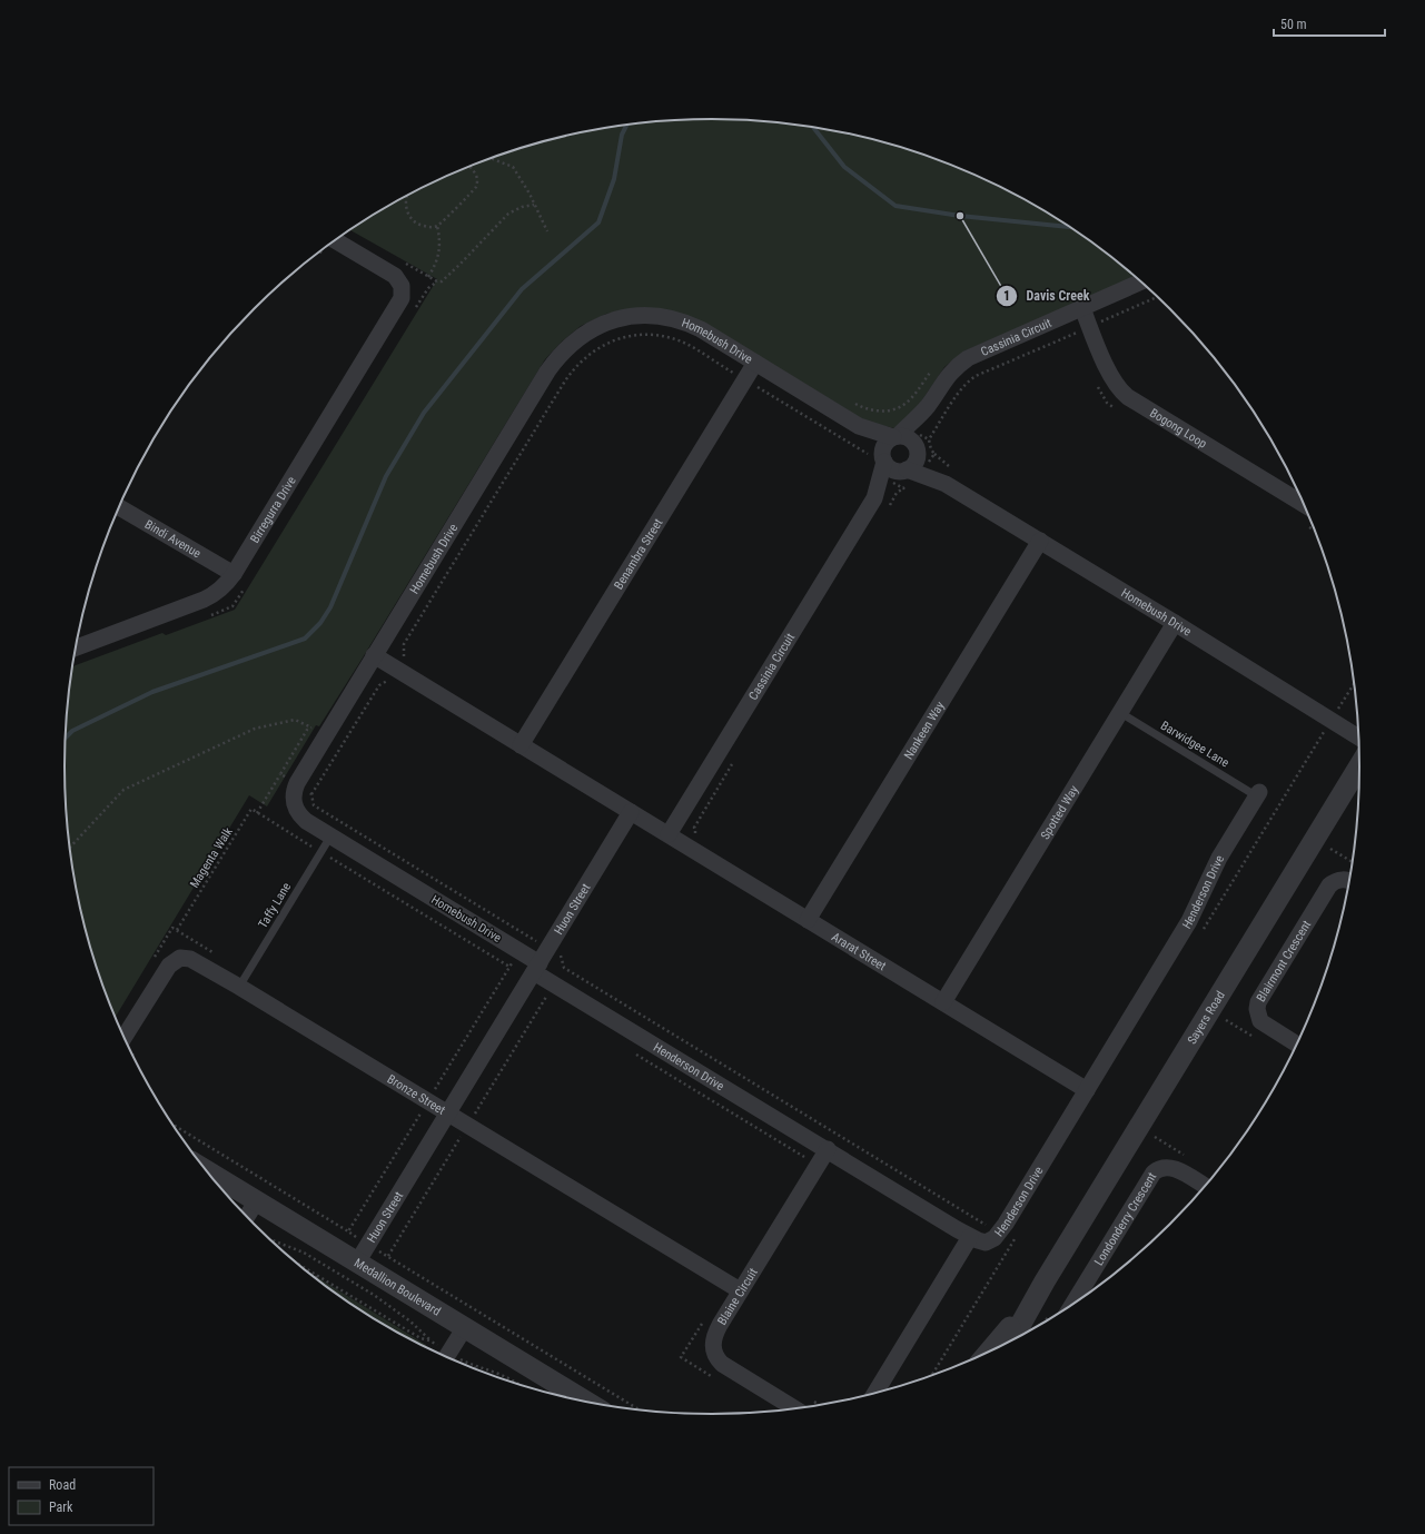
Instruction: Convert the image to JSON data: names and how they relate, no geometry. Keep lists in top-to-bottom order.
{
  "streets": {
    "street": [
      "Cassinia Circuit",
      "Homebush Drive",
      "Bogong Loop",
      "Birregurra Drive",
      "Bindi Avenue",
      "Benambra Street",
      "Nankeen Way",
      "Spotted Way",
      "Henderson Drive",
      "Huon Street",
      "Ararat Street",
      "Blairmont Crescent",
      "Sayers Road",
      "Bronze Street",
      "Londonderry Crescent",
      "Medallion Boulevard",
      "Blaine Circuit"
    ],
    "lane": ["Barwidgee Lane", "Taffy Lane"],
    "path": ["Magenta Walk"]
  },
  "crossings": [
    ["Cassinia Circuit", "Homebush Drive"],
    ["Cassinia Circuit", "Bogong Loop"],
    ["Cassinia Circuit", "Ararat Street"],
    ["Homebush Drive", "Benambra Street"],
    ["Homebush Drive", "Nankeen Way"],
    ["Homebush Drive", "Spotted Way"],
    ["Homebush Drive", "Henderson Drive"],
    ["Homebush Drive", "Taffy Lane"],
    ["Homebush Drive", "Huon Street"],
    ["Birregurra Drive", "Bindi Avenue"],
    ["Nankeen Way", "Ararat Street"],
    ["Barwidgee Lane", "Spotted Way"],
    ["Barwidgee Lane", "Henderson Drive"],
    ["Spotted Way", "Ararat Street"],
    ["Henderson Drive", "Huon Street"],
    ["Henderson Drive", "Ararat Street"],
    ["Henderson Drive", "Blaine Circuit"],
    ["Taffy Lane", "Bronze Street"],
    ["Huon Street", "Ararat Street"],
    ["Huon Street", "Bronze Street"],
    ["Huon Street", "Medallion Boulevard"],
    ["Bronze Street", "Blaine Circuit"]
  ],
  "places": ["Davis Creek"],
  "legend": ["Road", "Park"],
  "scale_bar": "50 m"
}
